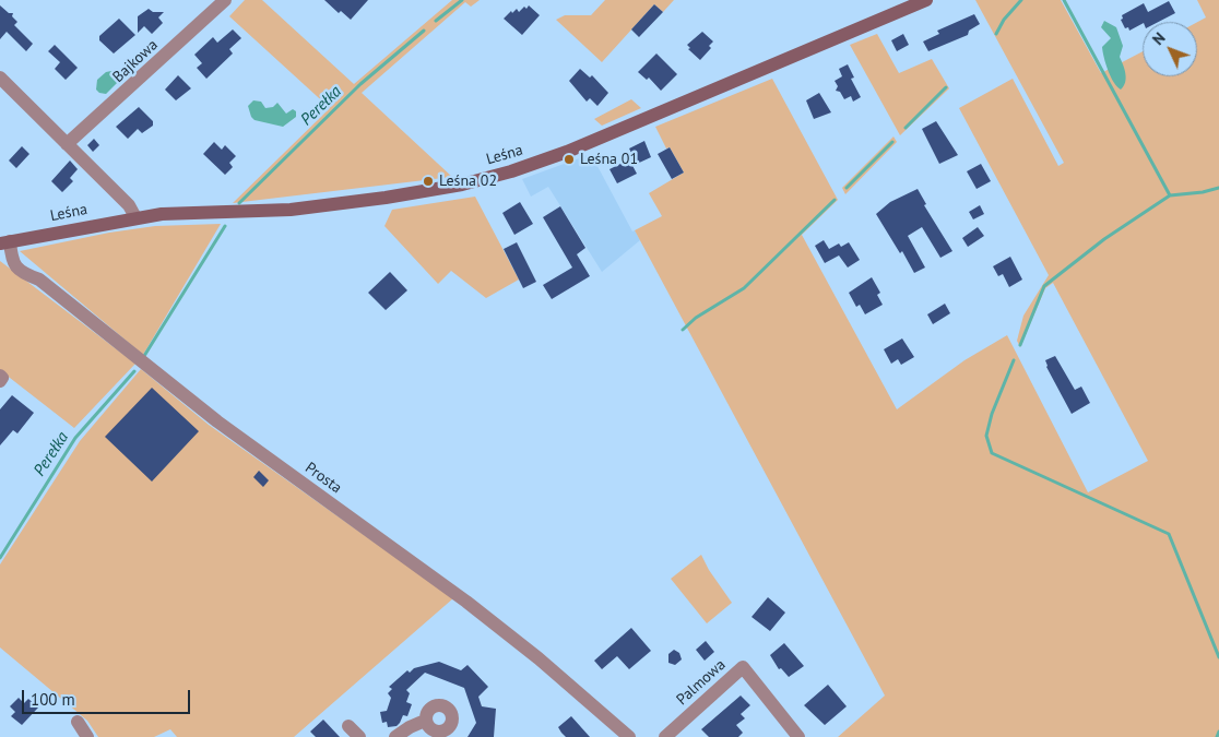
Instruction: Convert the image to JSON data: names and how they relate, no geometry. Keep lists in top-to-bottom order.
{
  "streets": {
    "street": [
      "Bajkowa",
      "Leśna",
      "Prosta",
      "Palmowa"
    ]
  },
  "crossings": [
    ["Leśna", "Prosta"]
  ],
  "water": ["Perełka"],
  "places": ["Leśna 01", "Leśna 02"],
  "scale_bar": "100 m",
  "north": "top left"
}
